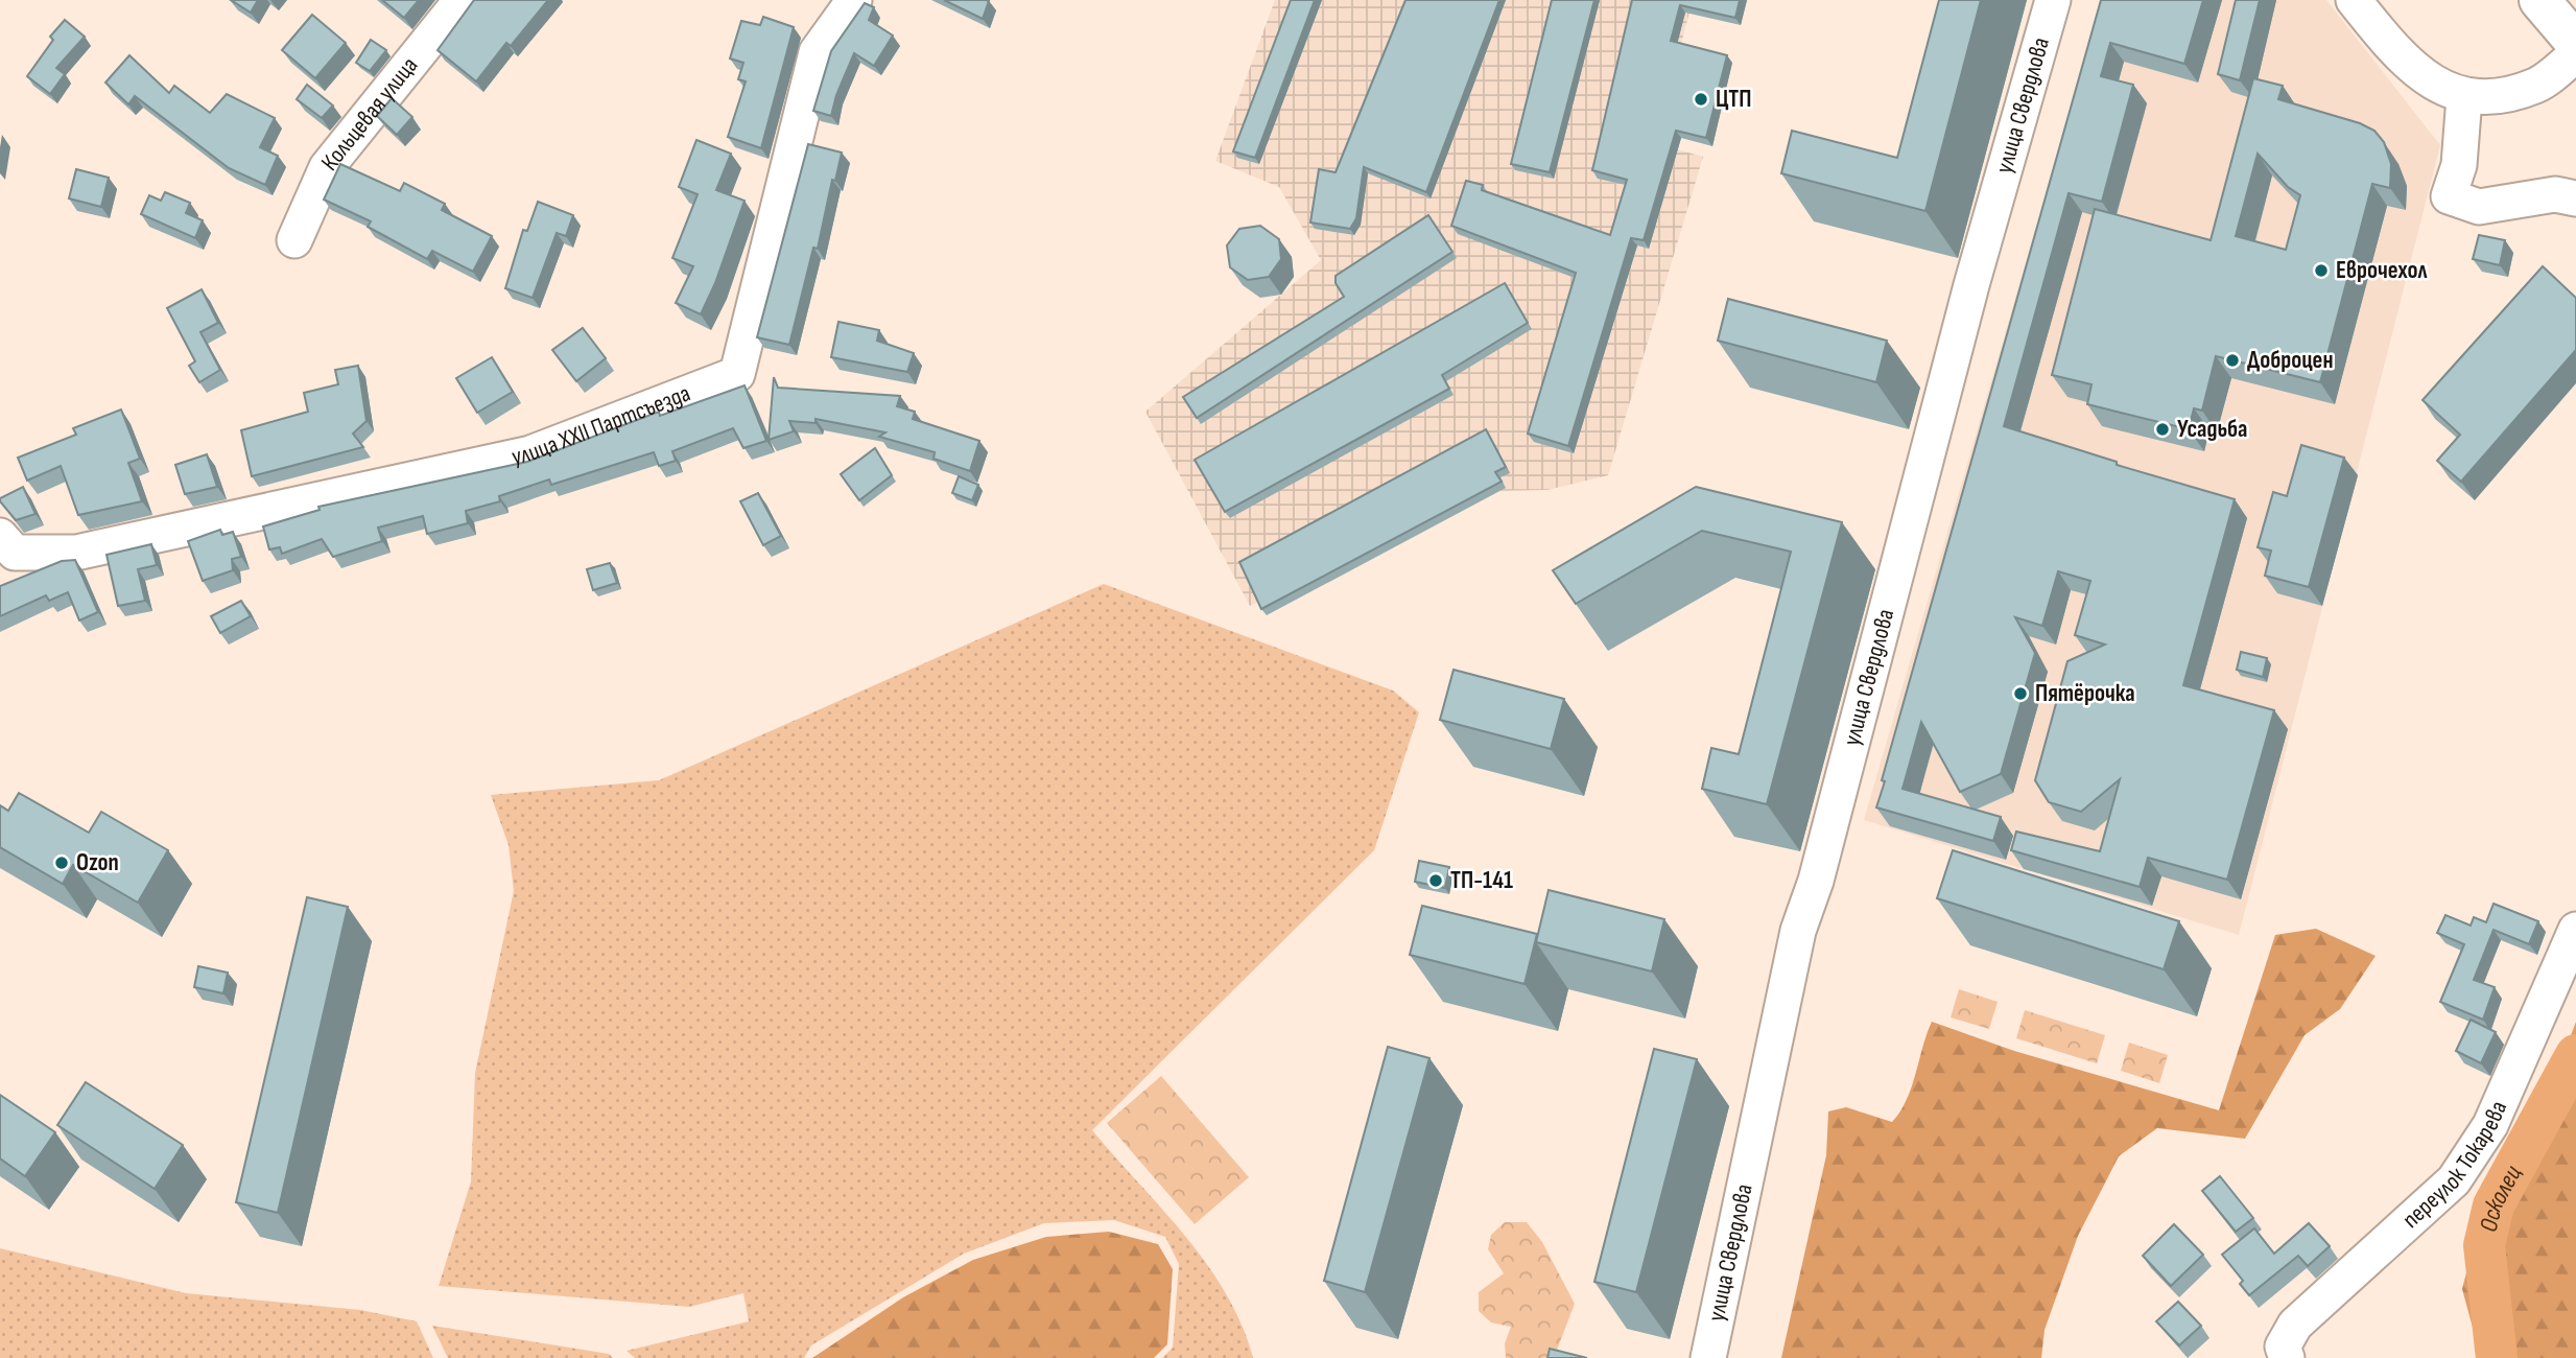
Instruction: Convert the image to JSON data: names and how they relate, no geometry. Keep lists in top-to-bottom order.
{
  "streets": {
    "street": [
      "улица Свердлова",
      "Кольцевая улица",
      "улица XXII Партсъезда",
      "переулок Токарева"
    ]
  },
  "water": ["Осколец"],
  "places": [
    "ЦТП",
    "Еврочехол",
    "Доброцен",
    "Усадьба",
    "Пятёрочка",
    "Ozon",
    "ТП-141"
  ]
}
